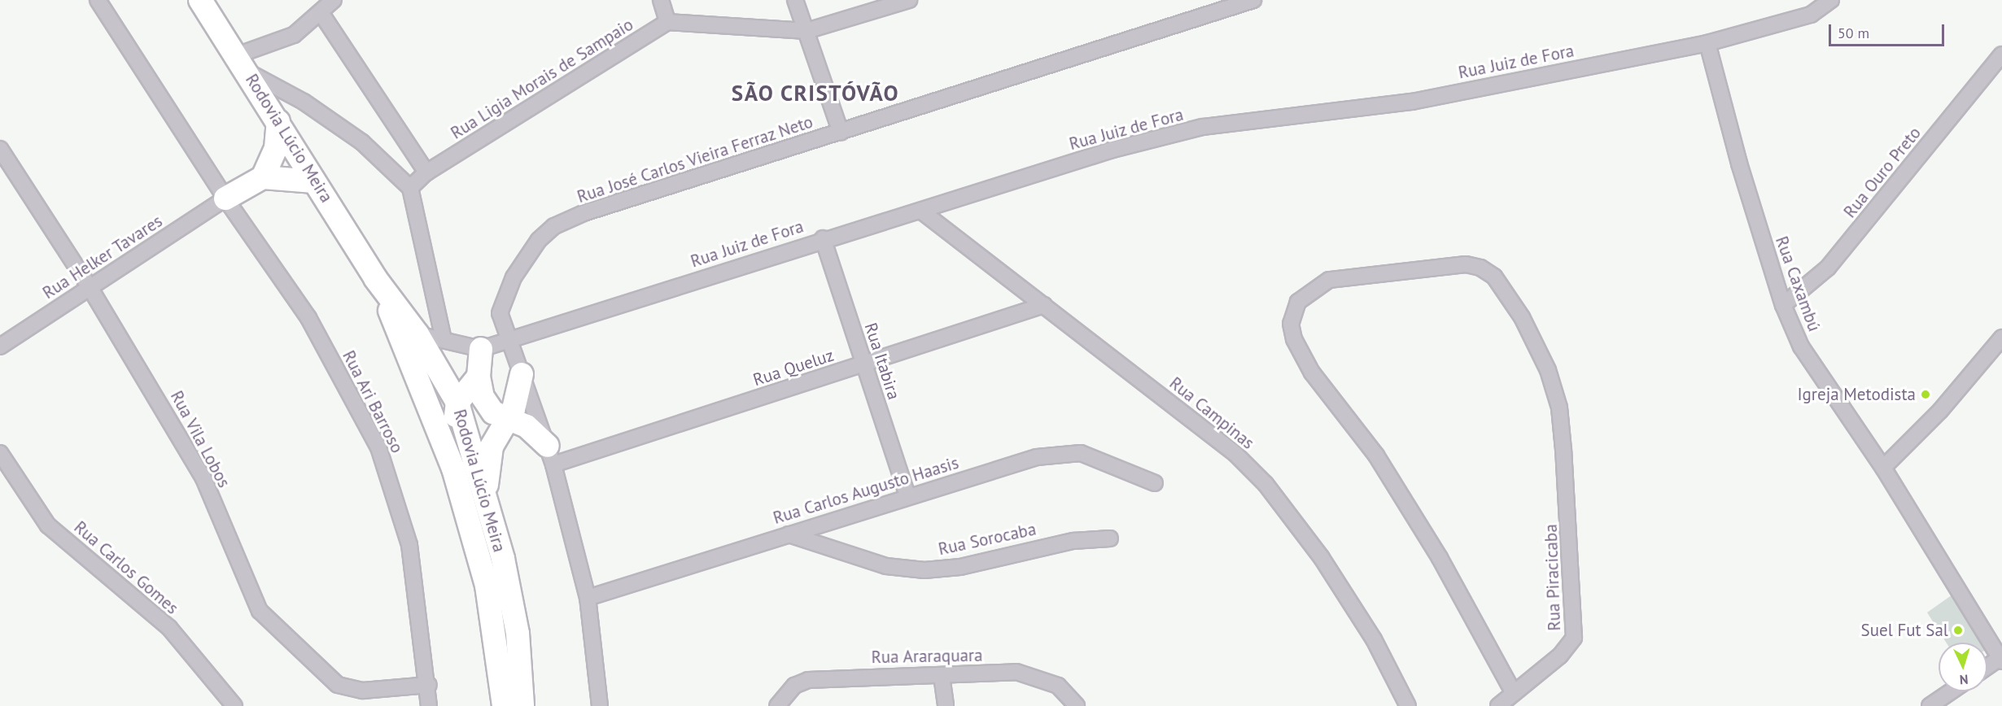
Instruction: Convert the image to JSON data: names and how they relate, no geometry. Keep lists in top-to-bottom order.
{
  "streets": {
    "main road": ["Rodovia Lúcio Meira"],
    "street": [
      "Rua Juiz de Fora",
      "Rua Ligia Morais de Sampaio",
      "Rua José Carlos Vieira Ferraz Neto",
      "Rua Ouro Preto",
      "Rua Helker Tavares",
      "Rua Caxambú",
      "Rua Itabira",
      "Rua Queluz",
      "Rua Ari Barroso",
      "Rua Campinas",
      "Rua Vila Lobos",
      "Rua Carlos Augusto Haasis",
      "Rua Sorocaba",
      "Rua Carlos Gomes",
      "Rua Piracicaba",
      "Rua Araraquara"
    ]
  },
  "crossings": [
    ["Rua Juiz de Fora", "Rua José Carlos Vieira Ferraz Neto"],
    ["Rua Juiz de Fora", "Rua Caxambú"],
    ["Rua Juiz de Fora", "Rua Itabira"],
    ["Rua Juiz de Fora", "Rua Campinas"],
    ["Rua José Carlos Vieira Ferraz Neto", "Rua Queluz"],
    ["Rua José Carlos Vieira Ferraz Neto", "Rua Carlos Augusto Haasis"],
    ["Rua Ouro Preto", "Rua Caxambú"],
    ["Rua Helker Tavares", "Rua Ari Barroso"],
    ["Rua Helker Tavares", "Rua Vila Lobos"],
    ["Rua Itabira", "Rua Queluz"],
    ["Rua Itabira", "Rua Carlos Augusto Haasis"],
    ["Rua Queluz", "Rua Campinas"],
    ["Rua Ari Barroso", "Rua Vila Lobos"],
    ["Rua Carlos Augusto Haasis", "Rua Sorocaba"]
  ],
  "districts": ["SÃO CRISTÓVÃO"],
  "places": ["Igreja Metodista", "Suel Fut Sal"],
  "scale_bar": "50 m",
  "north": "bottom"
}
